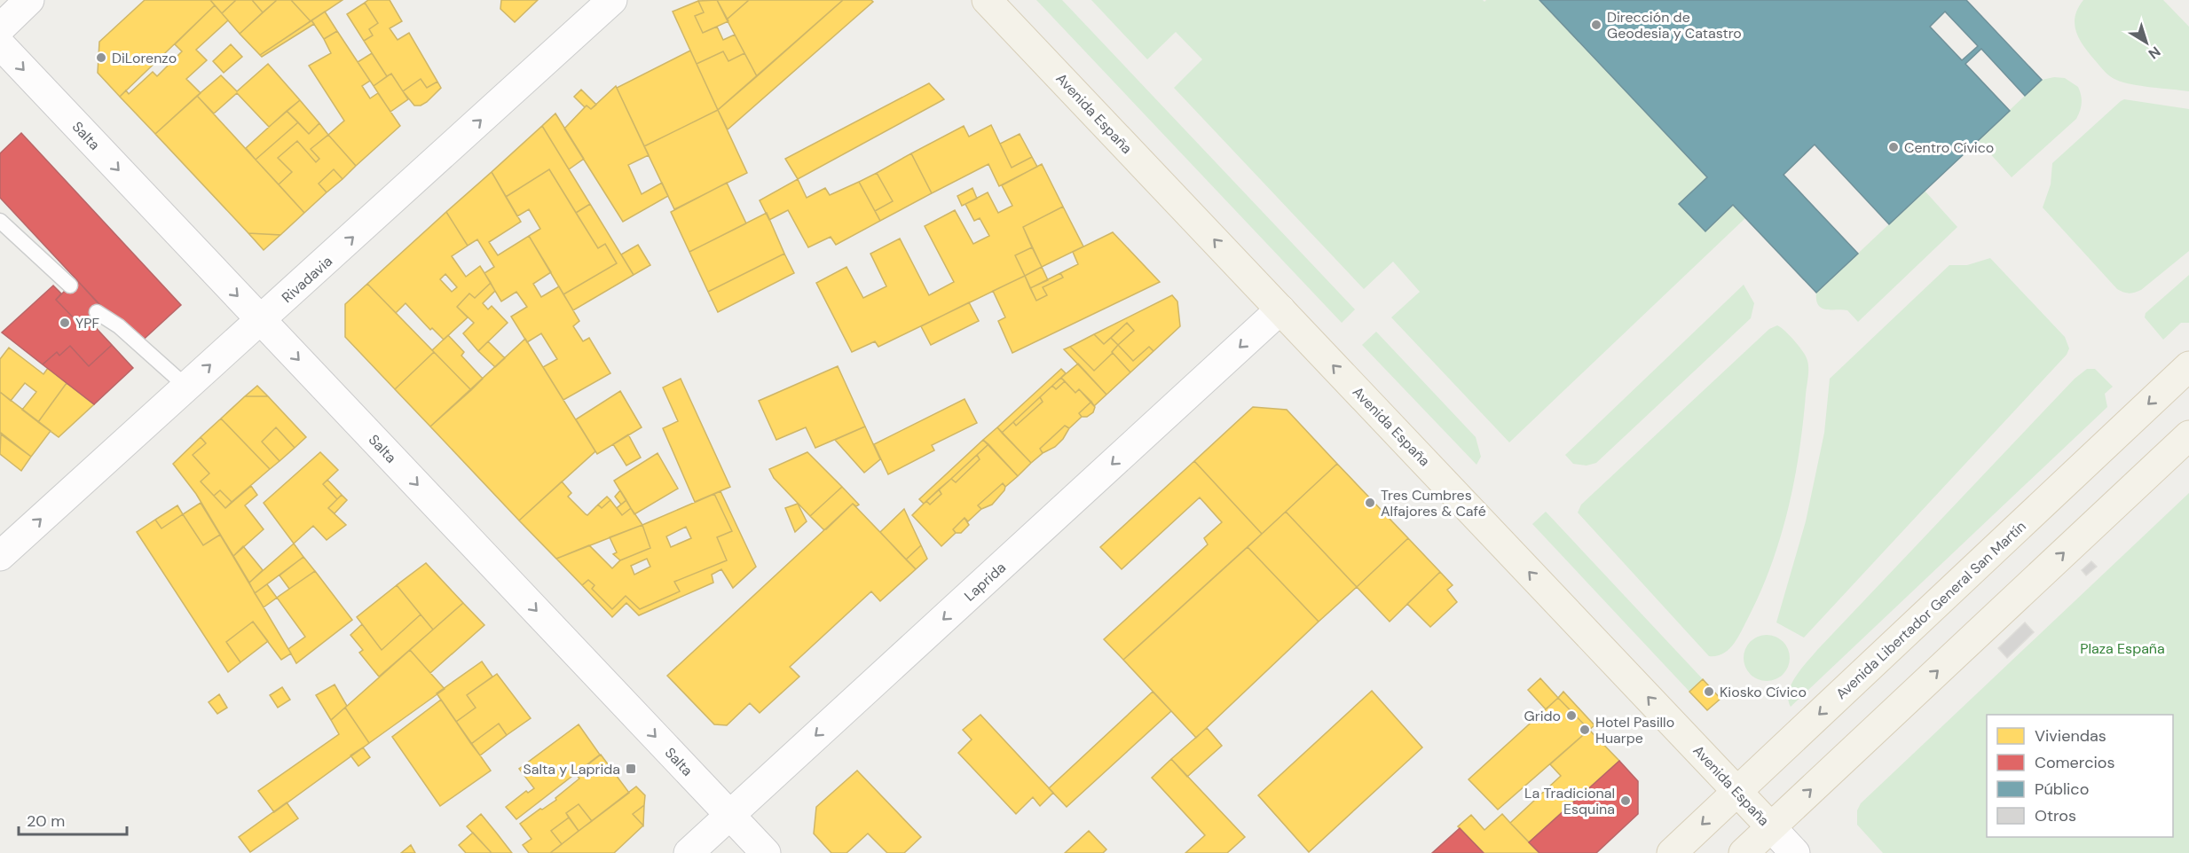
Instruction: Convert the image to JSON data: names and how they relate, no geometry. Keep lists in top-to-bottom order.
{
  "streets": {
    "main road": ["Avenida España", "Avenida Libertador General San Martín"],
    "street": ["Salta", "Rivadavia", "Laprida"]
  },
  "crossings": [
    ["Avenida España", "Laprida"],
    ["Avenida España", "Avenida Libertador General San Martín"],
    ["Salta", "Rivadavia"],
    ["Salta", "Laprida"]
  ],
  "one_way": [
    "Avenida España",
    "Salta",
    "Rivadavia",
    "Laprida"
  ],
  "parks": ["Plaza España"],
  "places": {
    "other": [
      "Dirección de Geodesia y Catastro",
      "DiLorenzo",
      "Centro Cívico",
      "YPF",
      "Tres Cumbres Alfajores & Café",
      "Kiosko Cívico",
      "Grido",
      "Hotel Pasillo Huarpe",
      "La Tradicional Esquina"
    ],
    "transit": ["Salta y Laprida"]
  },
  "legend": [
    "Viviendas",
    "Comercios",
    "Público",
    "Otros"
  ],
  "scale_bar": "20 m",
  "north": "bottom right"
}
